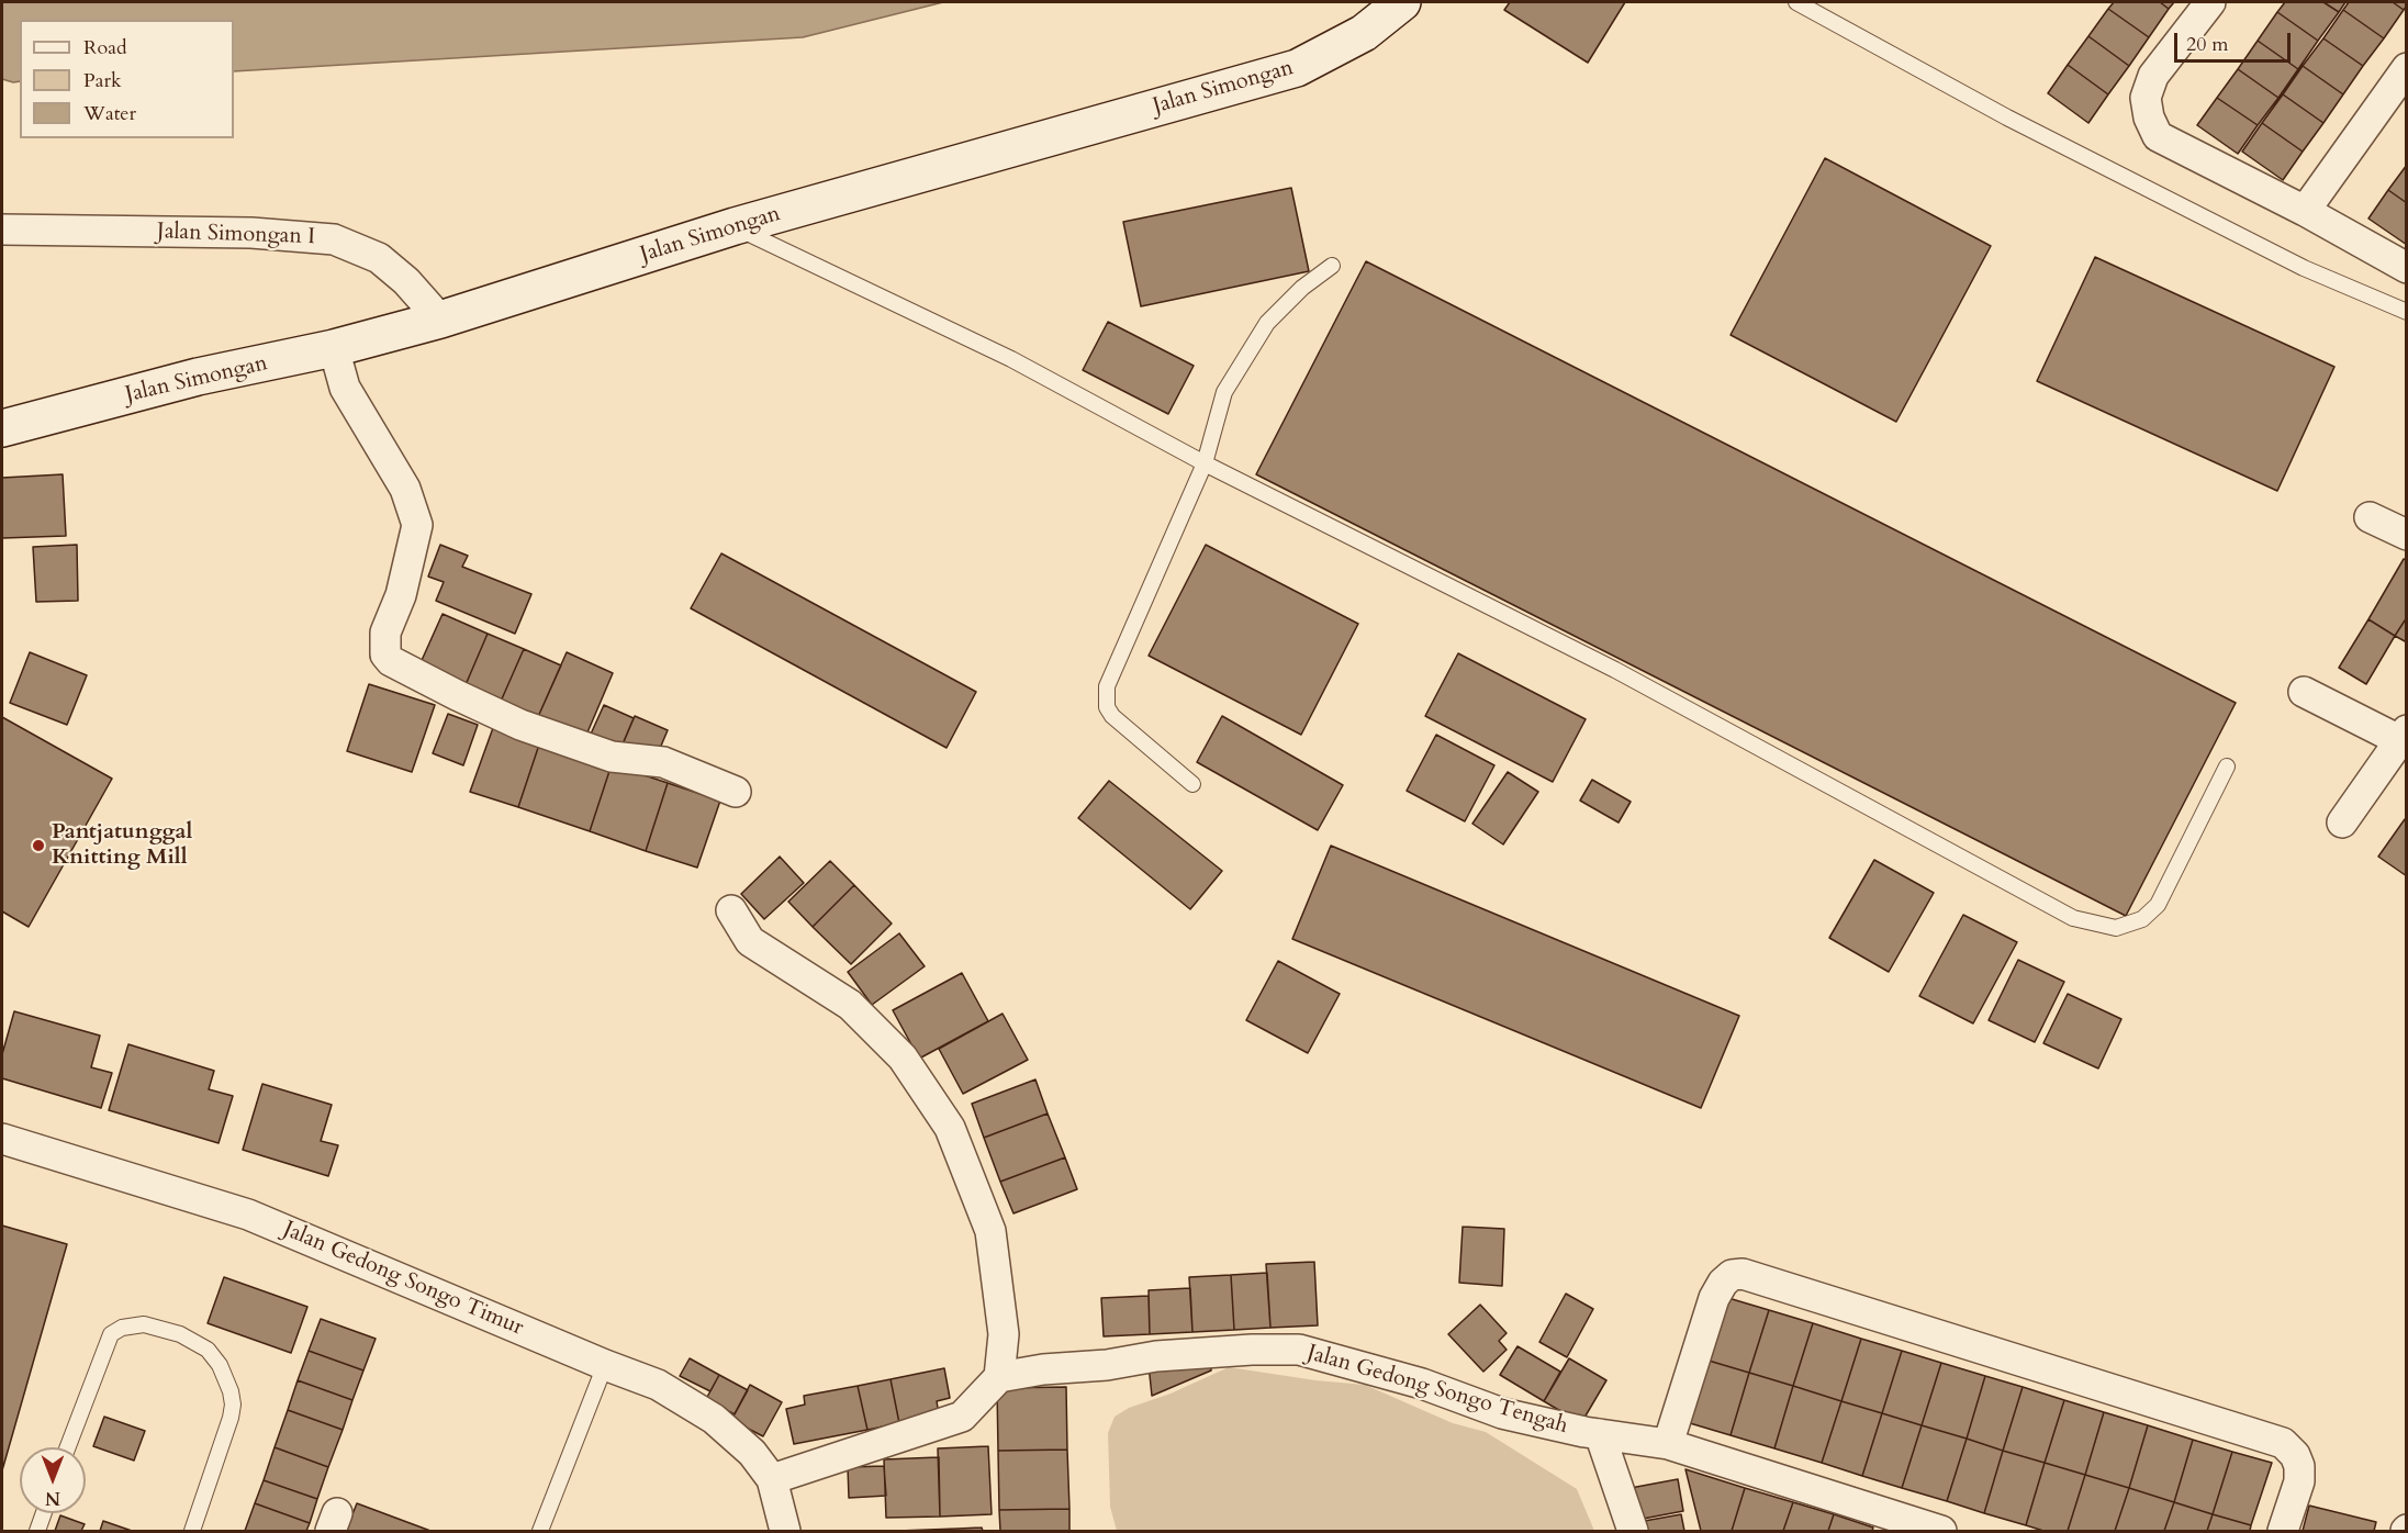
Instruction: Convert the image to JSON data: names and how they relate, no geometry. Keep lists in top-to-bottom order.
{
  "streets": {
    "main road": ["Jalan Simongan"],
    "street": ["Jalan Simongan I", "Jalan Gedong Songo Timur", "Jalan Gedong Songo Tengah"]
  },
  "crossings": [
    ["Jalan Simongan", "Jalan Simongan I"]
  ],
  "places": ["Pantjatunggal Knitting Mill"],
  "legend": ["Road", "Park", "Water"],
  "scale_bar": "20 m",
  "north": "bottom"
}
